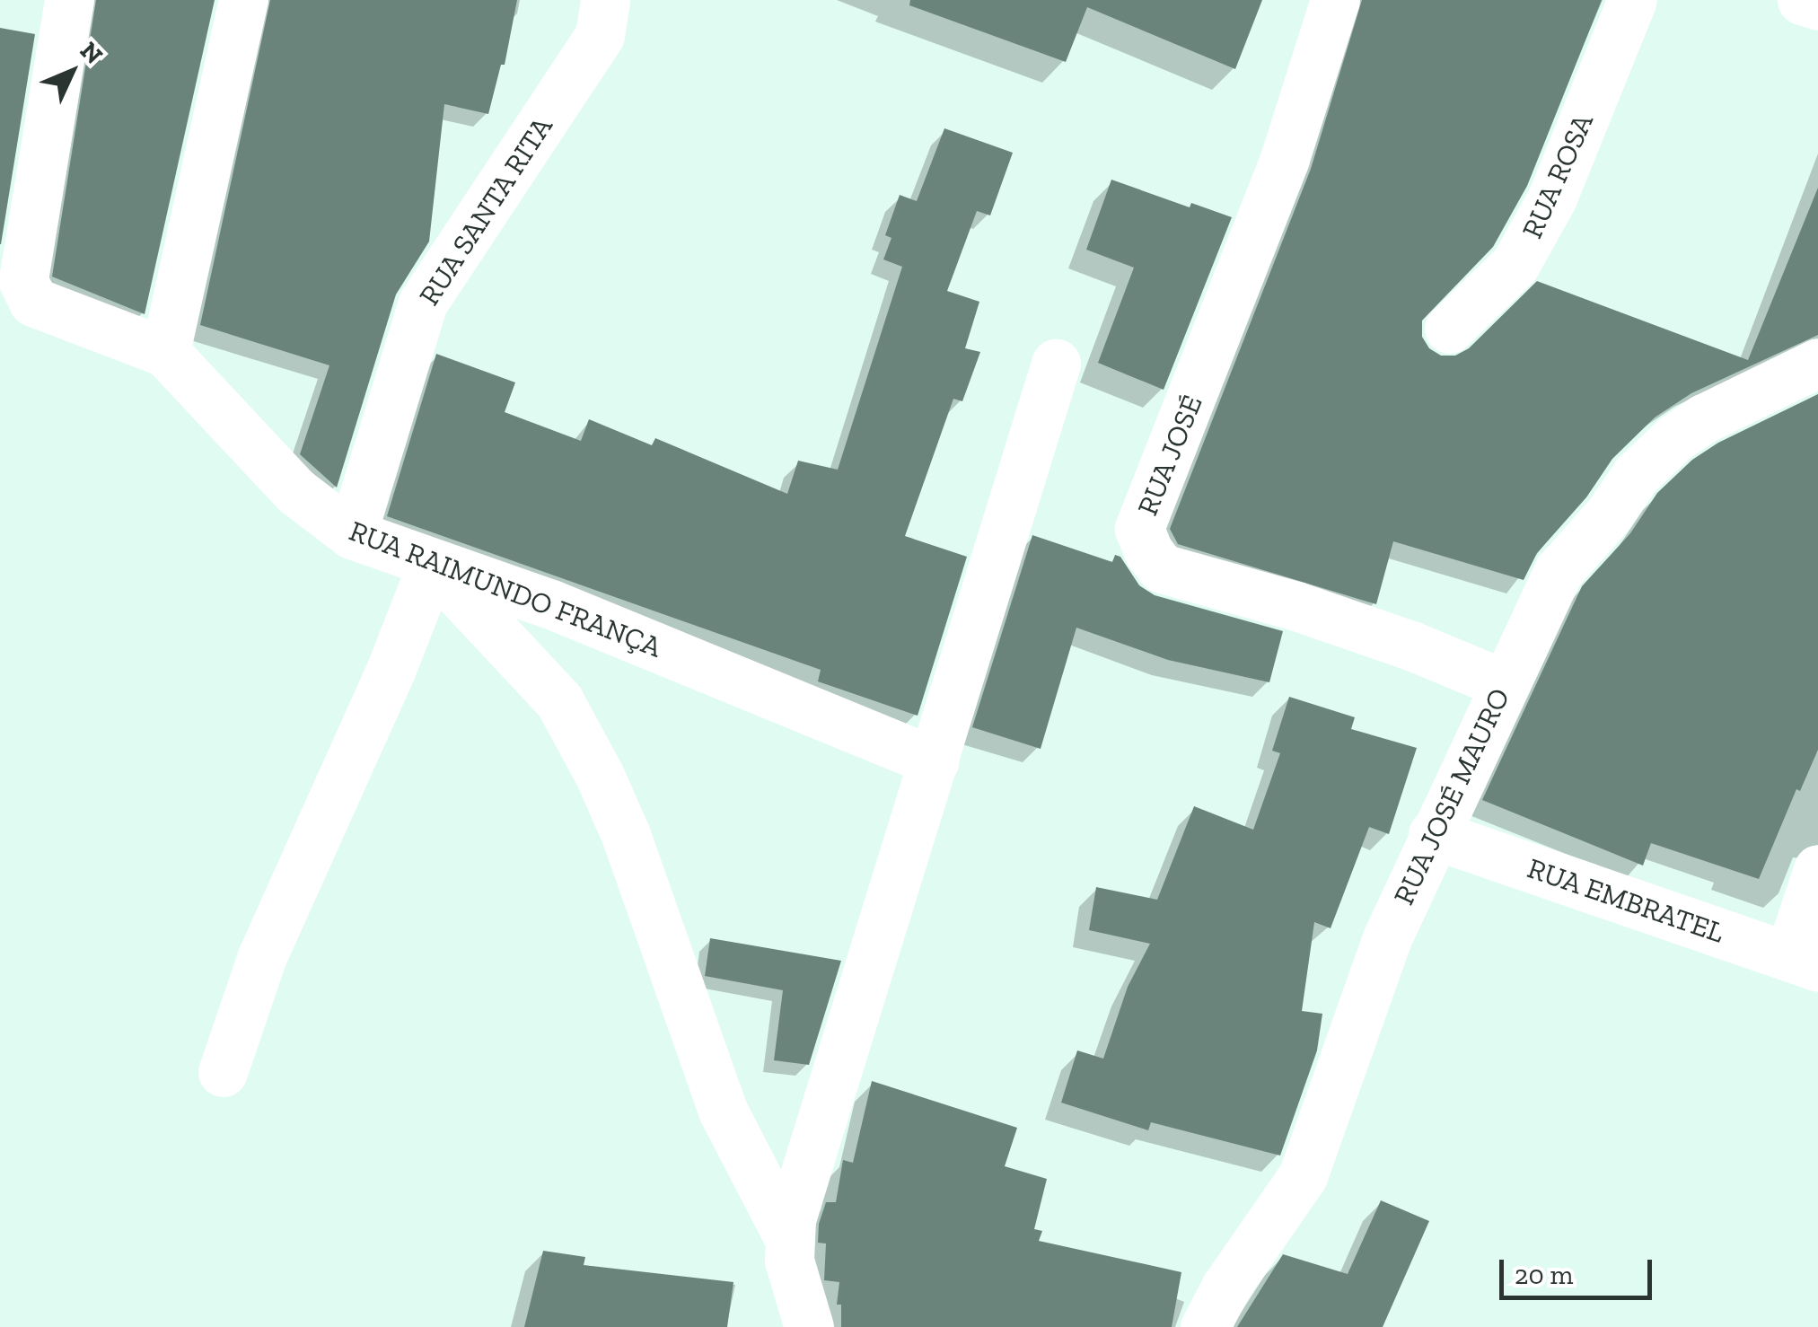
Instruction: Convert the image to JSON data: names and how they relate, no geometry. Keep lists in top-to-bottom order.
{
  "streets": {
    "street": [
      "RUA ROSA",
      "RUA SANTA RITA",
      "RUA JOSÉ",
      "RUA RAIMUNDO FRANÇA",
      "RUA JOSÉ MAURO",
      "RUA EMBRATEL"
    ]
  },
  "crossings": [
    ["RUA SANTA RITA", "RUA RAIMUNDO FRANÇA"],
    ["RUA JOSÉ", "RUA JOSÉ MAURO"],
    ["RUA JOSÉ MAURO", "RUA EMBRATEL"]
  ],
  "scale_bar": "20 m",
  "north": "top right"
}
